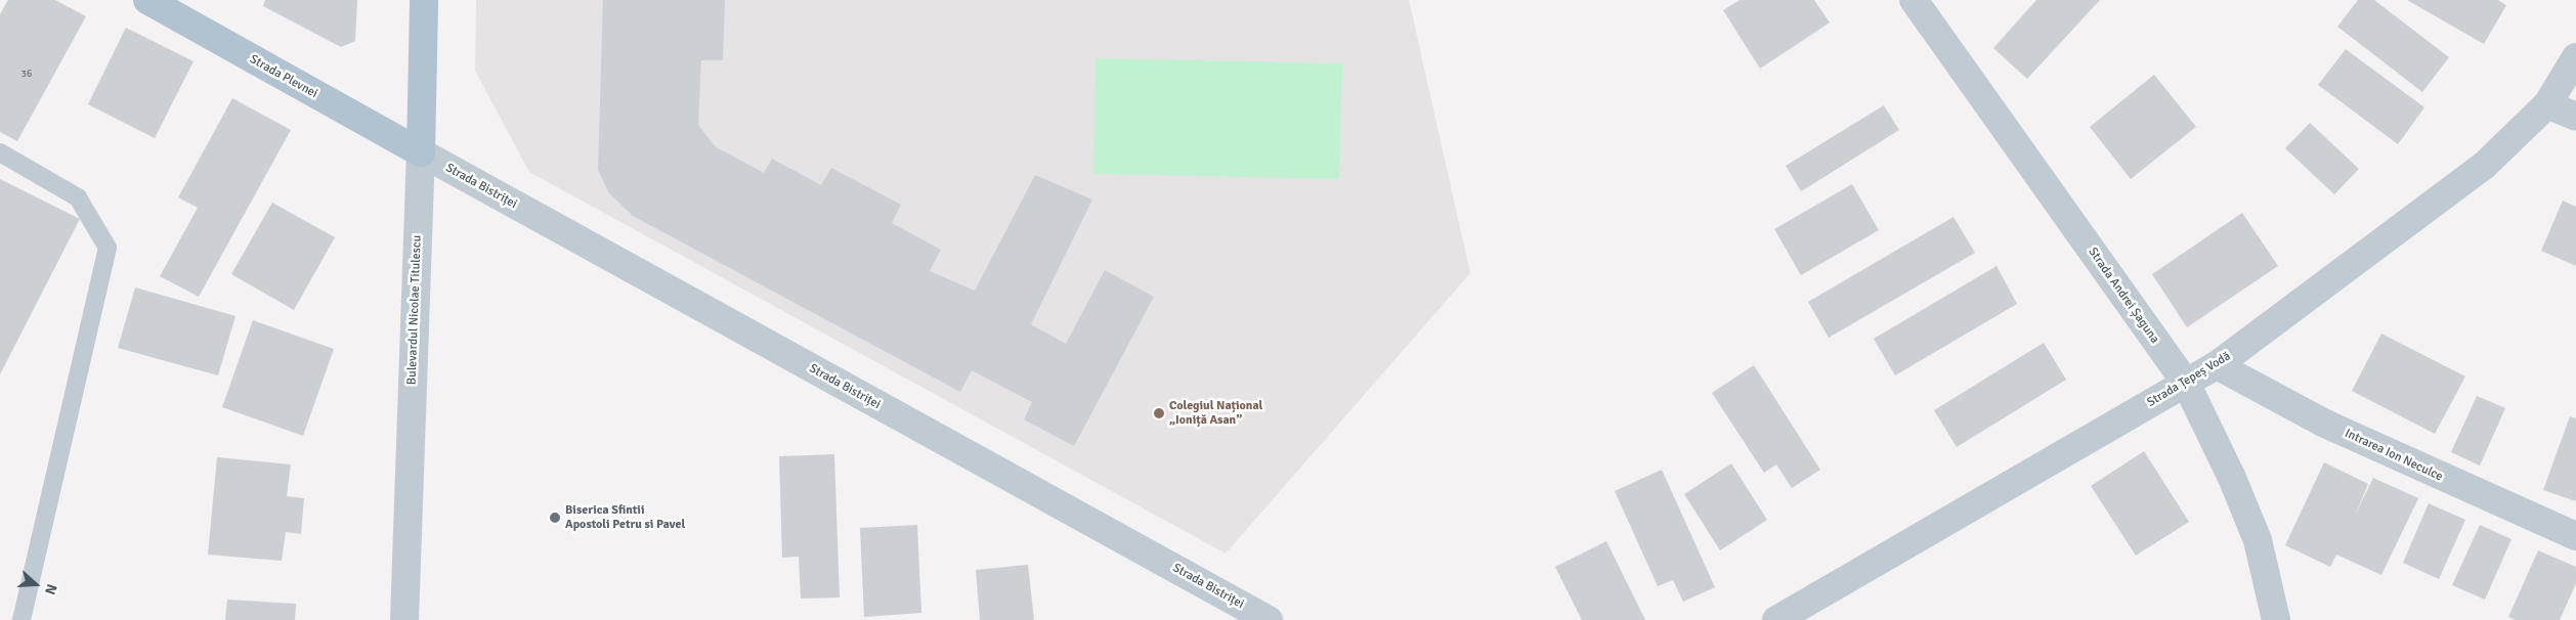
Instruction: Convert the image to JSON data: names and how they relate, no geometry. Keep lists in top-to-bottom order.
{
  "streets": {
    "main road": ["Strada Plevnei", "Bulevardul Nicolae Titulescu"],
    "street": [
      "Strada Bistriței",
      "Strada Andrei Șaguna",
      "Strada Țepeș Vodă",
      "Intrarea Ion Neculce"
    ]
  },
  "crossings": [
    ["Strada Plevnei", "Strada Bistriței"],
    ["Strada Plevnei", "Bulevardul Nicolae Titulescu"],
    ["Strada Bistriței", "Bulevardul Nicolae Titulescu"],
    ["Strada Andrei Șaguna", "Strada Țepeș Vodă"],
    ["Strada Țepeș Vodă", "Intrarea Ion Neculce"]
  ],
  "places": ["Colegiul Național „Ioniță Asan”", "Biserica Sfintii Apostoli Petru si Pavel"],
  "house_numbers": ["36"],
  "north": "right"
}
